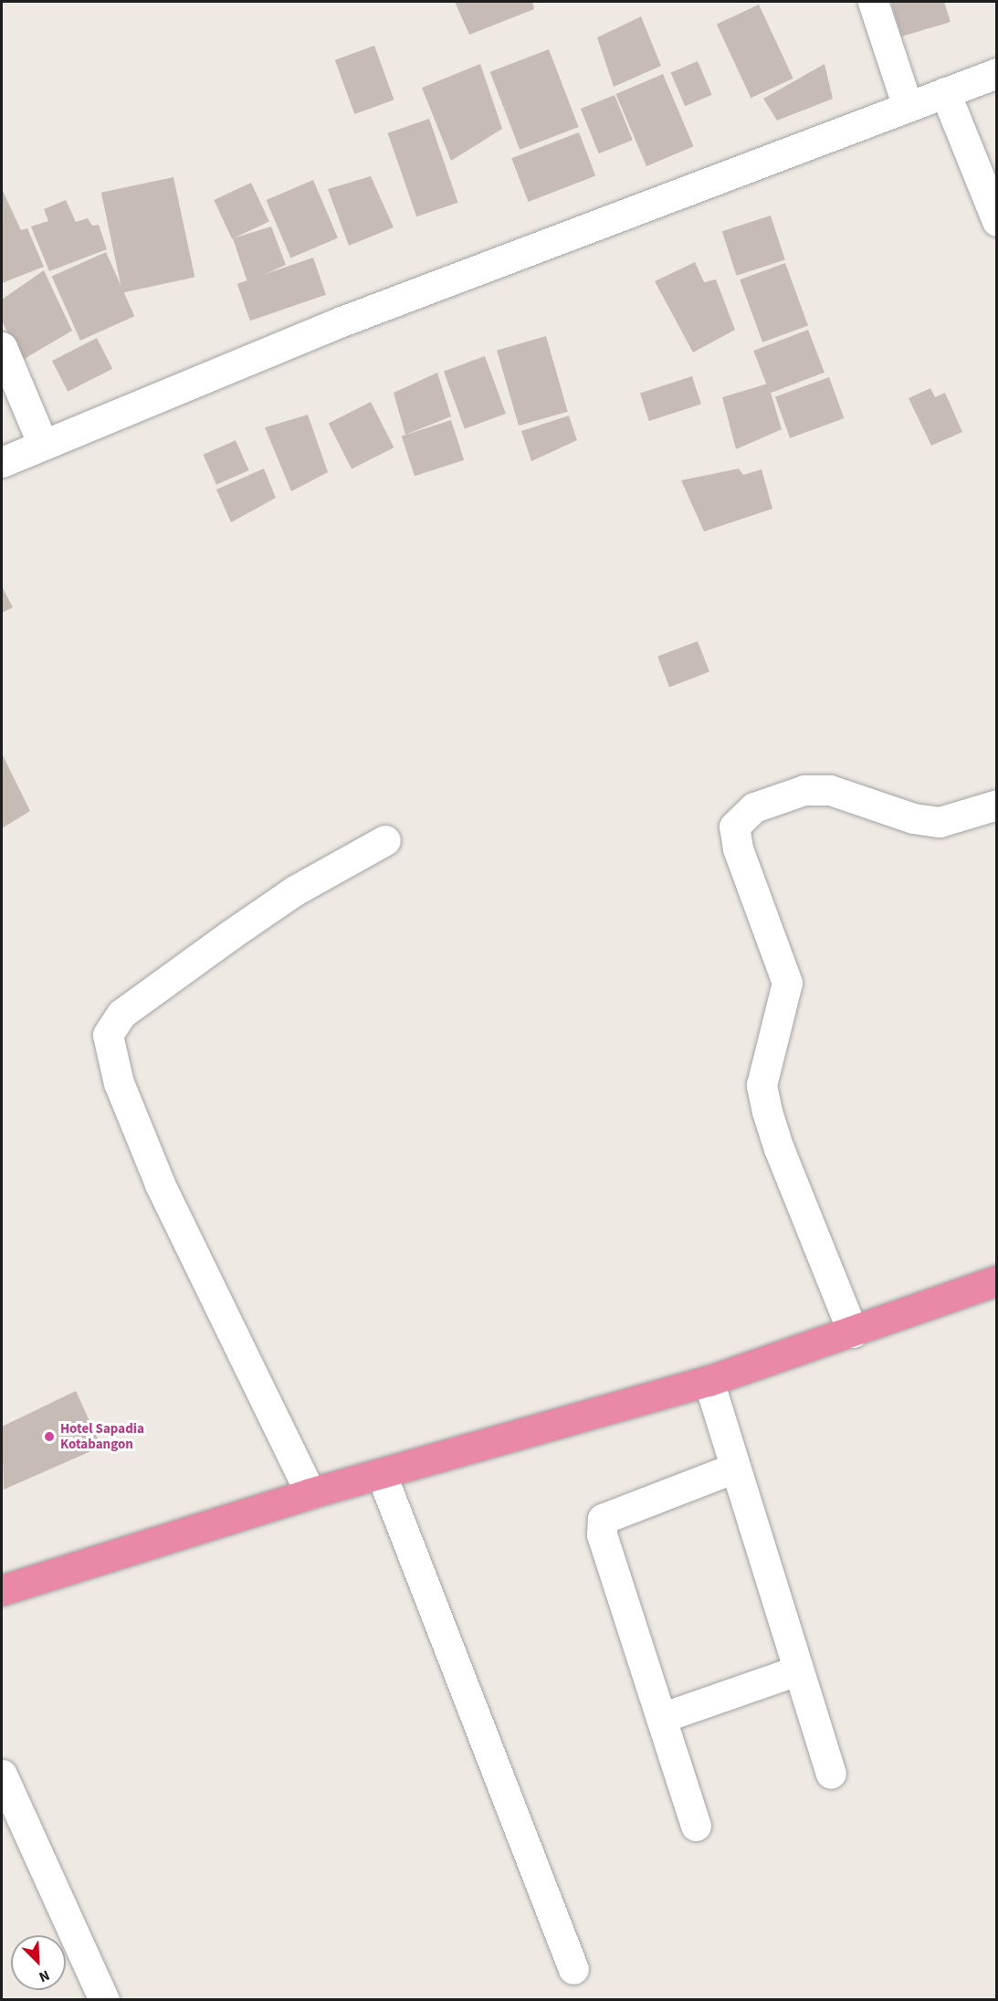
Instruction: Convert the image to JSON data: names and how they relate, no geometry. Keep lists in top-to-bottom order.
{
  "places": ["Hotel Sapadia Kotabangon"],
  "north": "bottom right"
}
